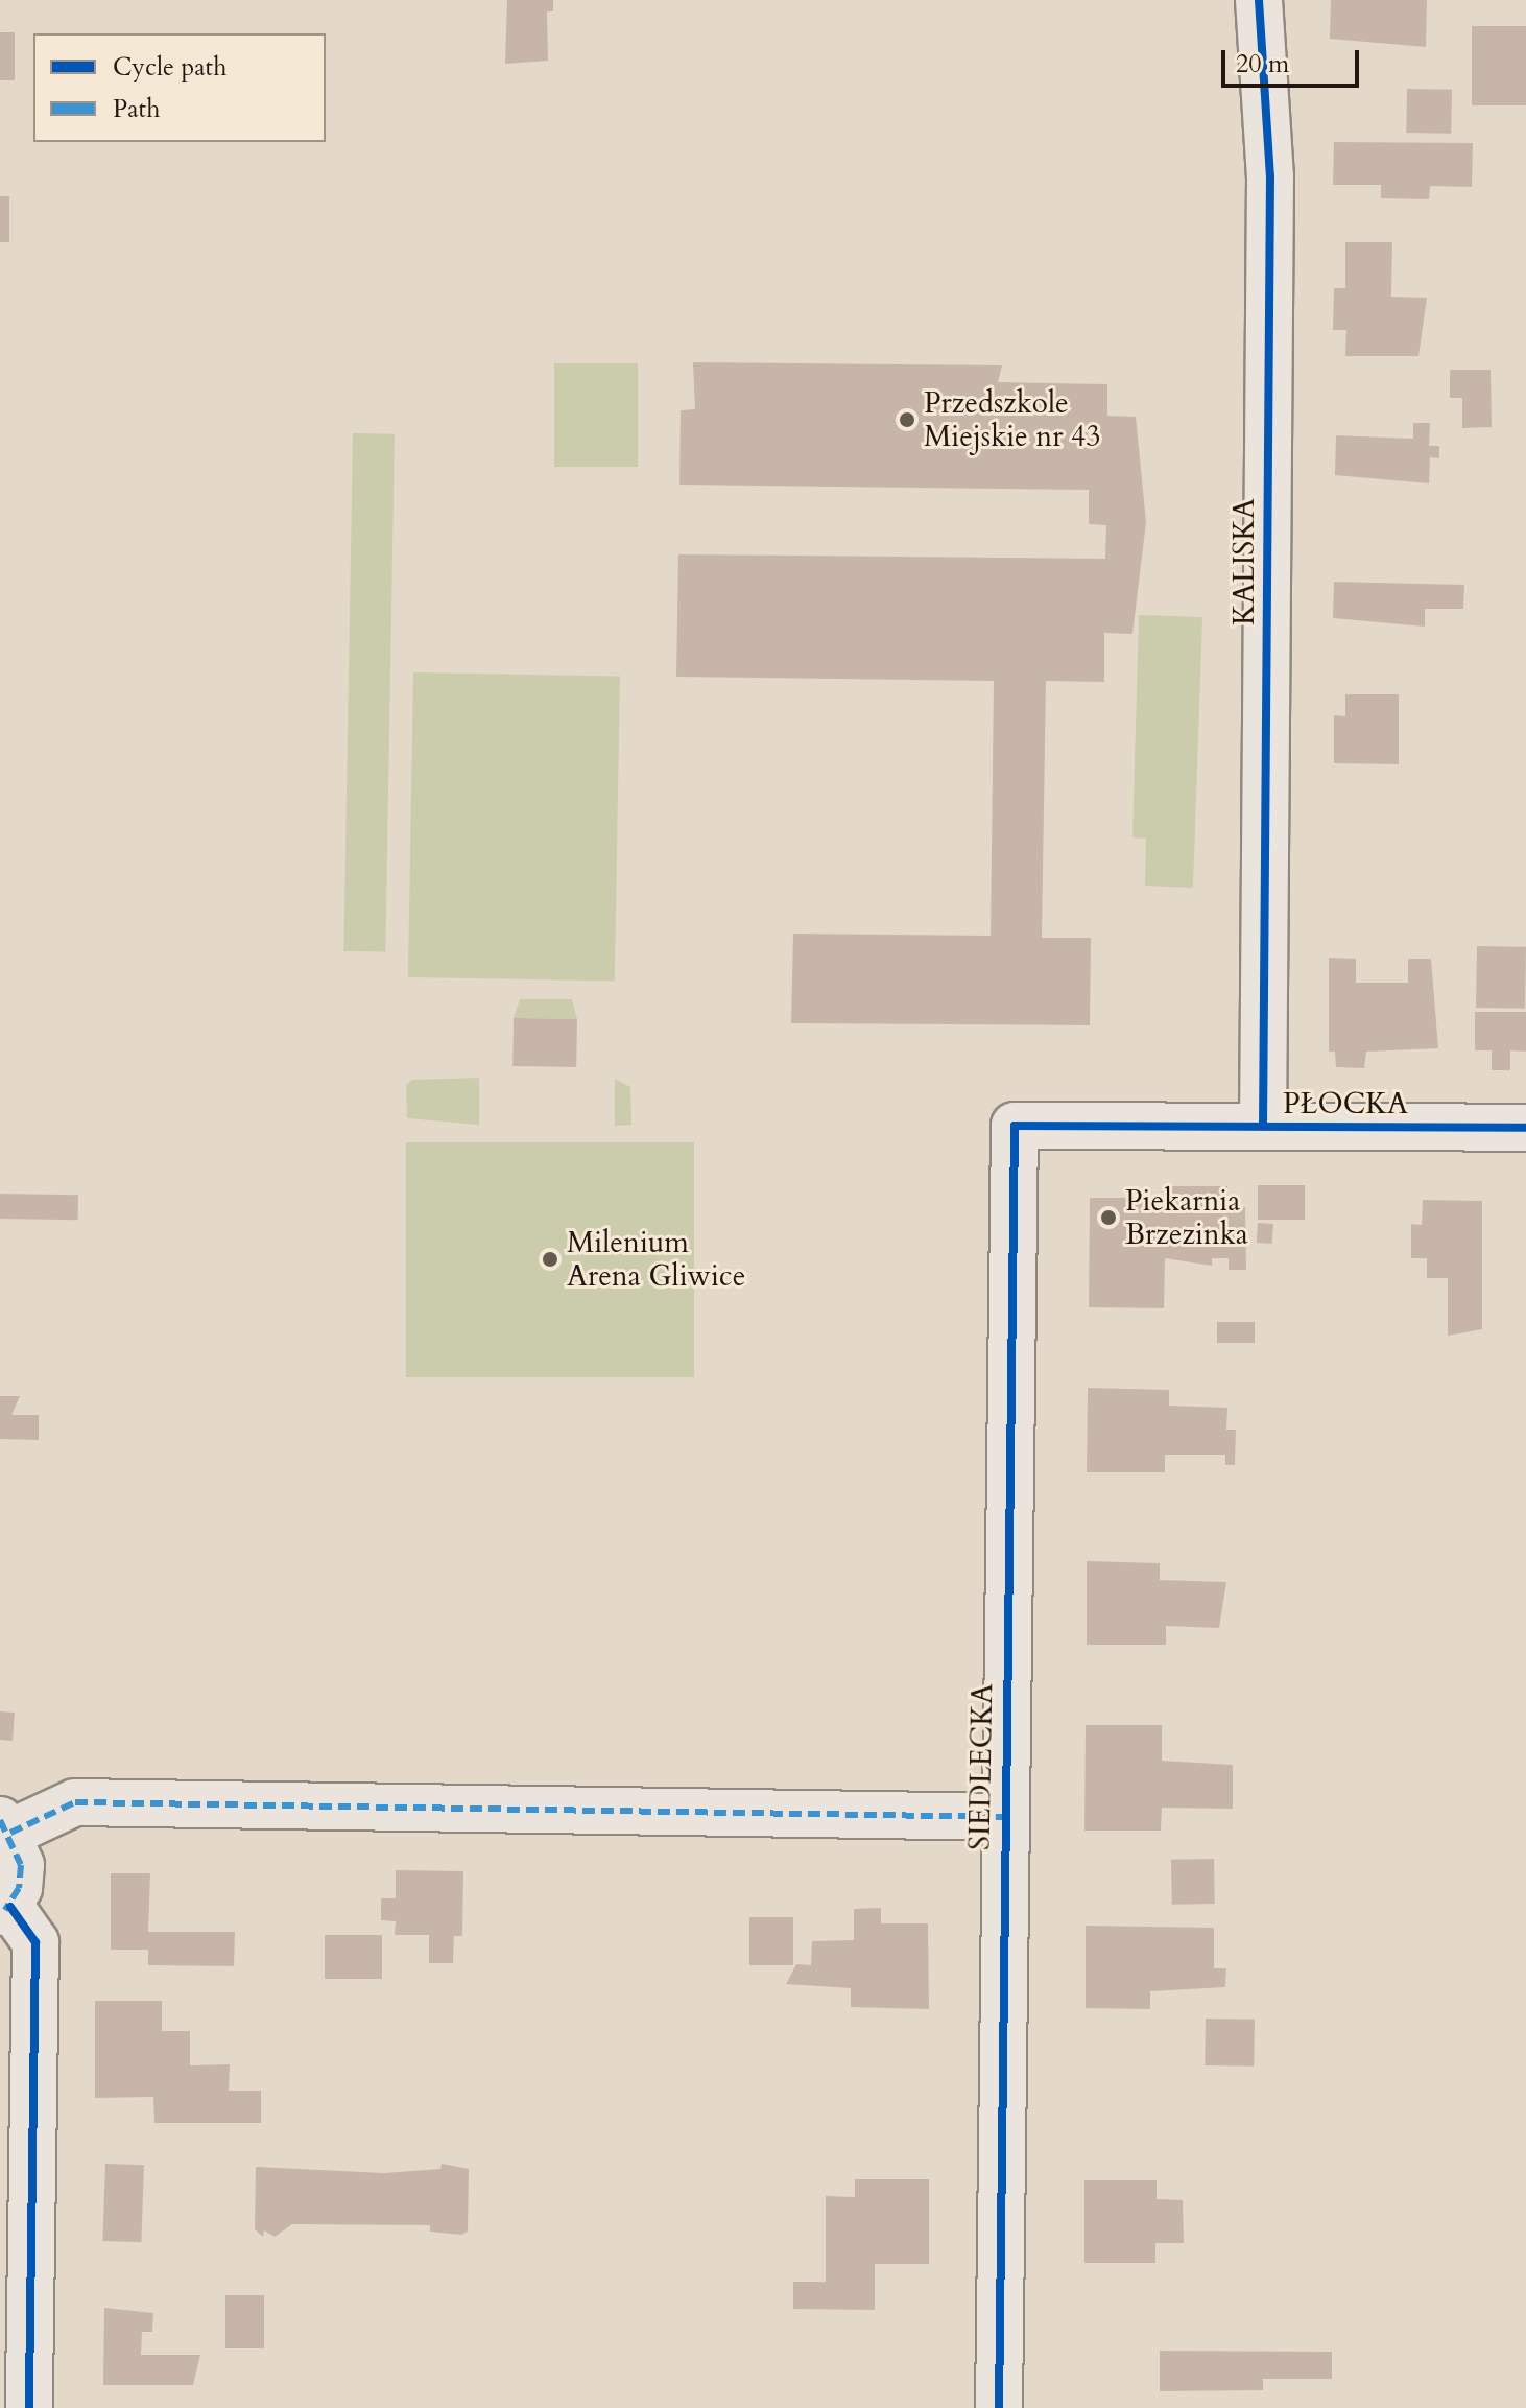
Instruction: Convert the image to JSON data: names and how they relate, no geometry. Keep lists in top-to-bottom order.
{
  "streets": {
    "street": ["KALISKA", "PŁOCKA", "SIEDLECKA"]
  },
  "crossings": [
    ["KALISKA", "PŁOCKA"],
    ["PŁOCKA", "SIEDLECKA"]
  ],
  "places": ["Przedszkole Miejskie nr 43", "Piekarnia Brzezinka", "Milenium Arena Gliwice"],
  "legend": ["Cycle path", "Path"],
  "scale_bar": "20 m"
}
